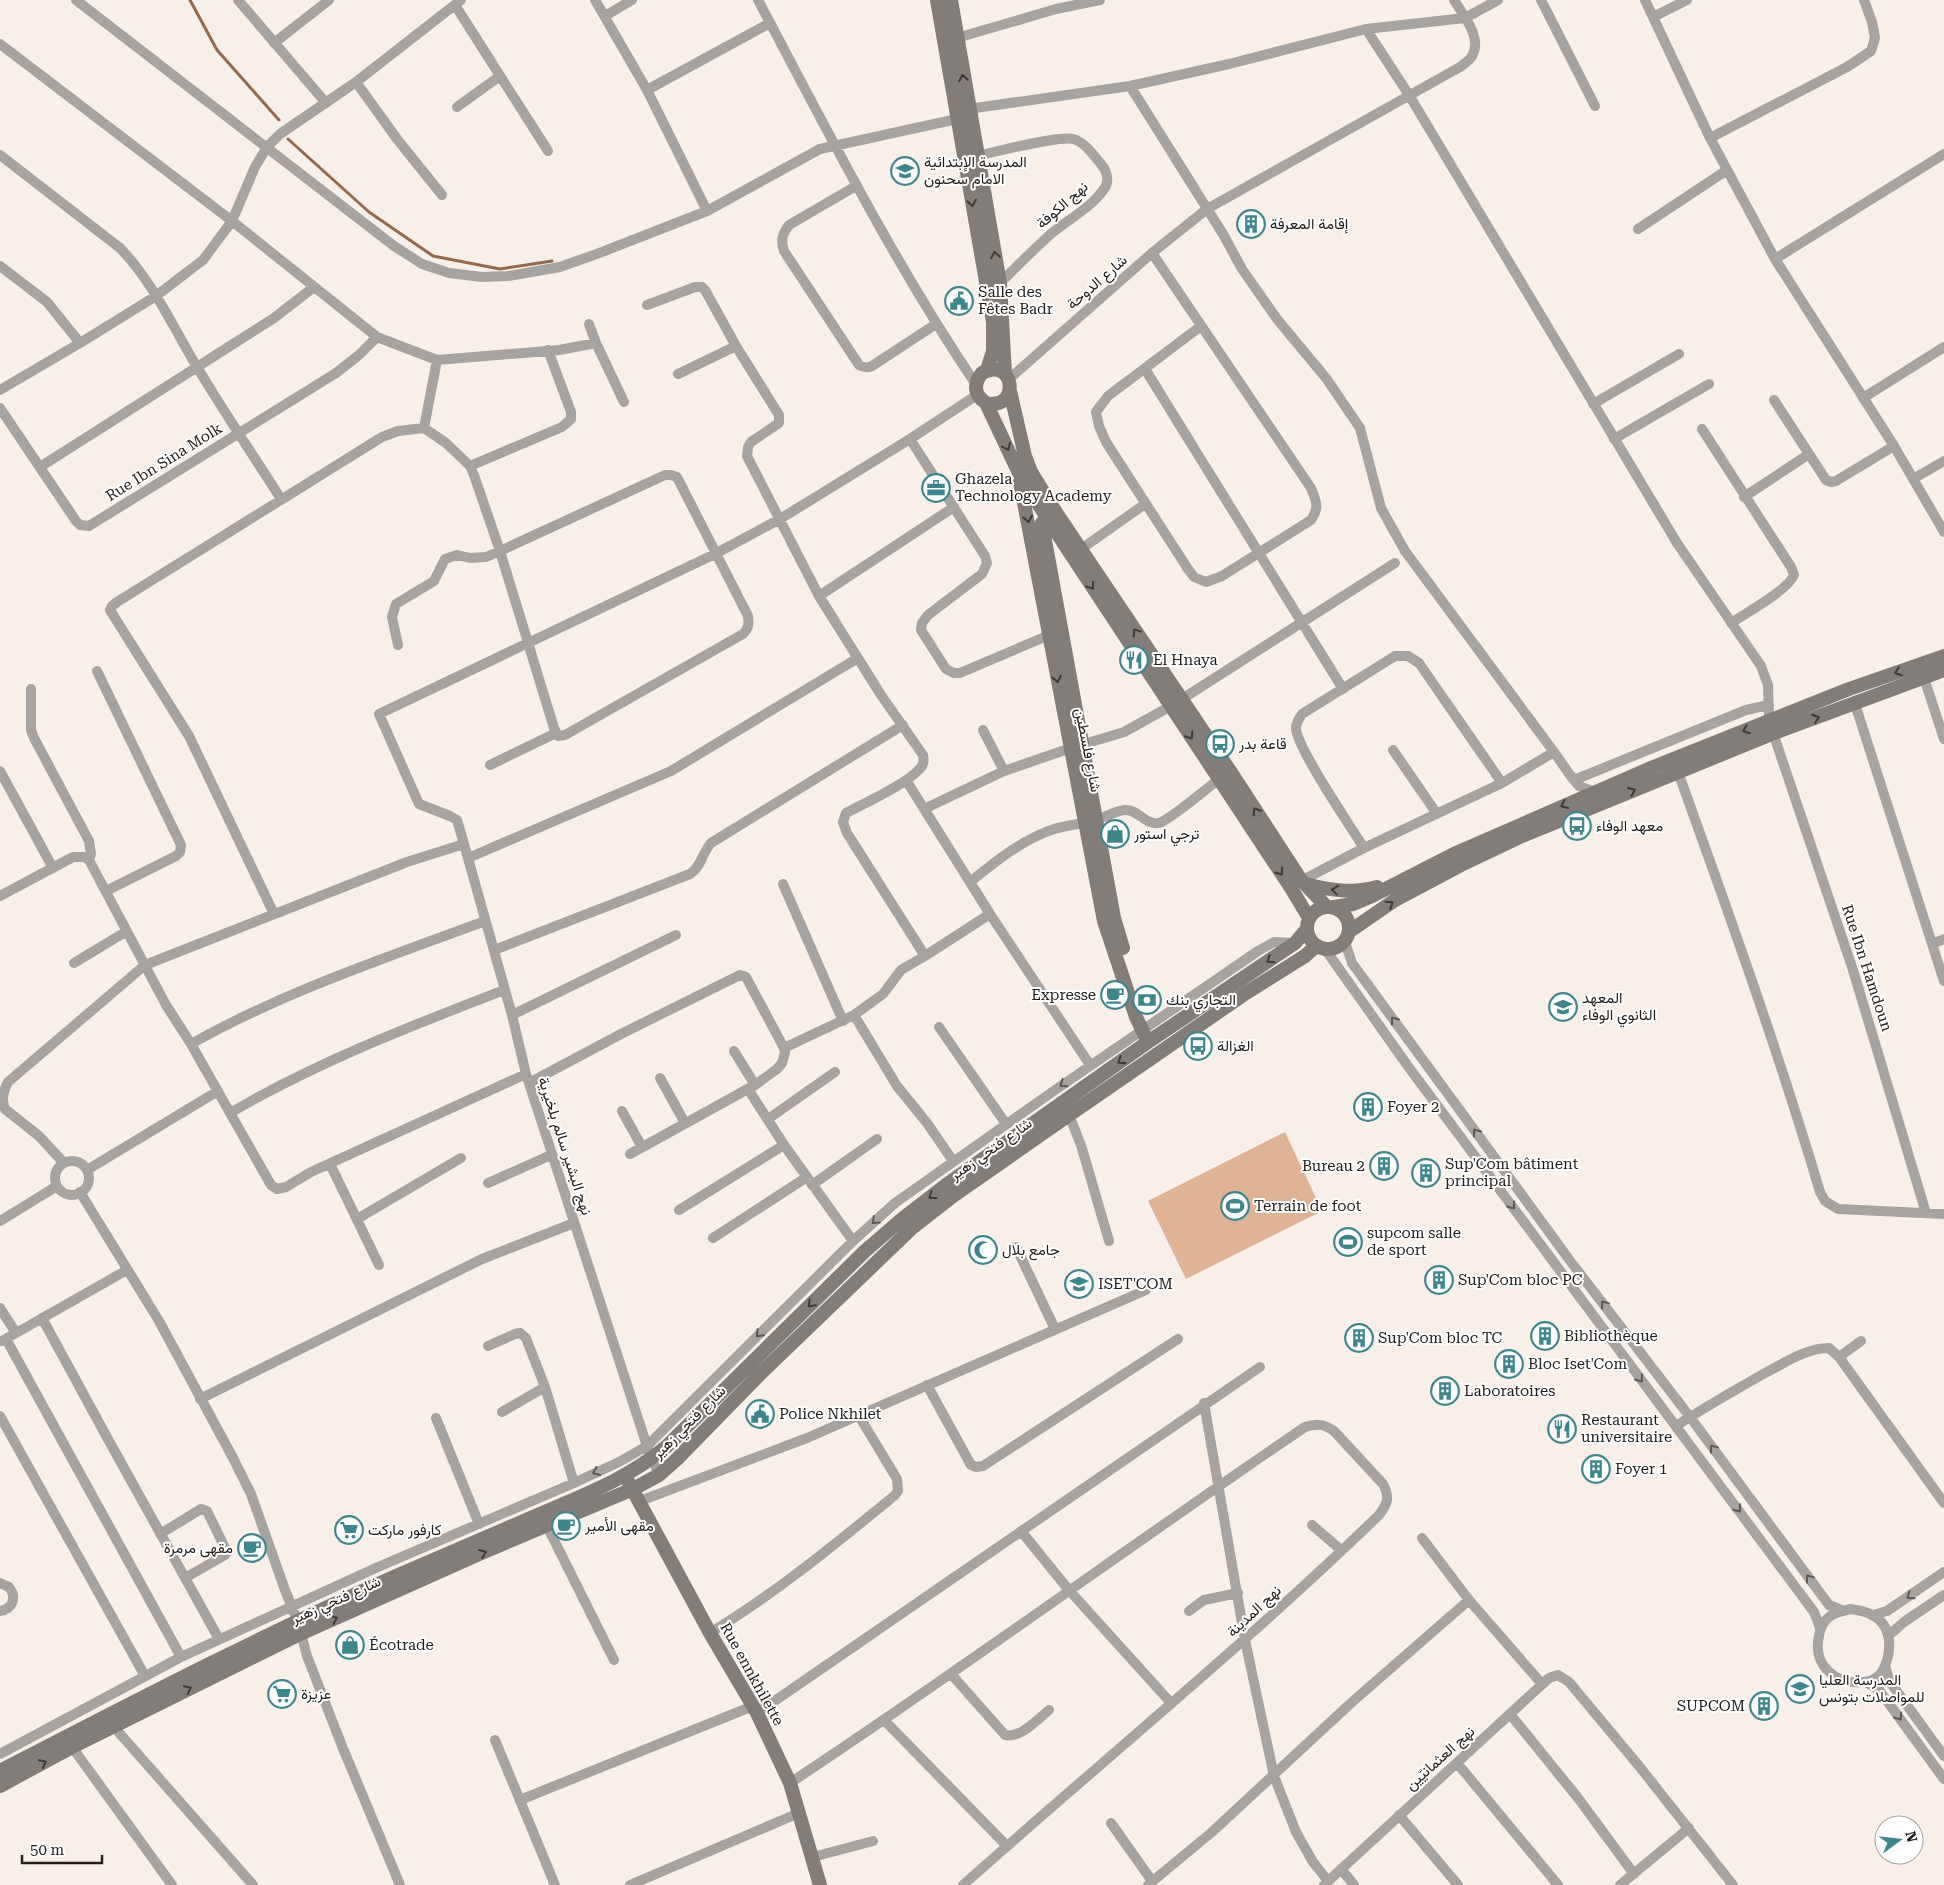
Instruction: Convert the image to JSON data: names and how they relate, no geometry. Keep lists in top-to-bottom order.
{
  "streets": {
    "street": [
      "نهج الكوفة",
      "شارع الدوحة",
      "Rue Ibn Sina Molk",
      "شارع فلسطين",
      "Rue Ibn Hamdoun",
      "نهج البشير سالم بلخيرية",
      "شارع فتحي زهير",
      "نهج المدينة",
      "Rue ennkhilette",
      "نهج العثمانيّين"
    ]
  },
  "crossings": [
    ["شارع الدوحة", "Rue Ibn Hamdoun"],
    ["شارع فلسطين", "شارع فتحي زهير"],
    ["نهج البشير سالم بلخيرية", "شارع فتحي زهير"],
    ["شارع فتحي زهير", "Rue ennkhilette"]
  ],
  "places": {
    "school or university": [
      "المدرسة الإبتدائية الامام سحنون",
      "المعهد الثانوي الوفاء",
      "ISET'COM",
      "المدرسة العليا للمواصلات بتونس"
    ],
    "building": [
      "إقامة المعرفة",
      "Foyer 2",
      "Bureau 2",
      "Sup'Com bâtiment principal",
      "Sup'Com bloc PC",
      "Bibliothèque",
      "Sup'Com bloc TC",
      "Bloc Iset'Com",
      "Laboratoires",
      "Foyer 1",
      "SUPCOM"
    ],
    "public building": ["Salle des Fêtes Badr", "Police Nkhilet"],
    "office": ["Ghazela Technology Academy"],
    "restaurant": ["El Hnaya", "Restaurant universitaire"],
    "bus stop": ["قاعة بدر", "معهد الوفاء", "الغزالة"],
    "shop": ["ترجي استور", "Écotrade"],
    "cafe": ["Expresse", "مقهى الأمير", "مقهى مرمرة"],
    "bank": ["التجاري بنك"],
    "sports": ["Terrain de foot", "supcom salle de sport"],
    "mosque": ["جامع بلال"],
    "supermarket": ["كارفور ماركت", "عزيزة"]
  },
  "scale_bar": "50 m",
  "north": "right"
}
